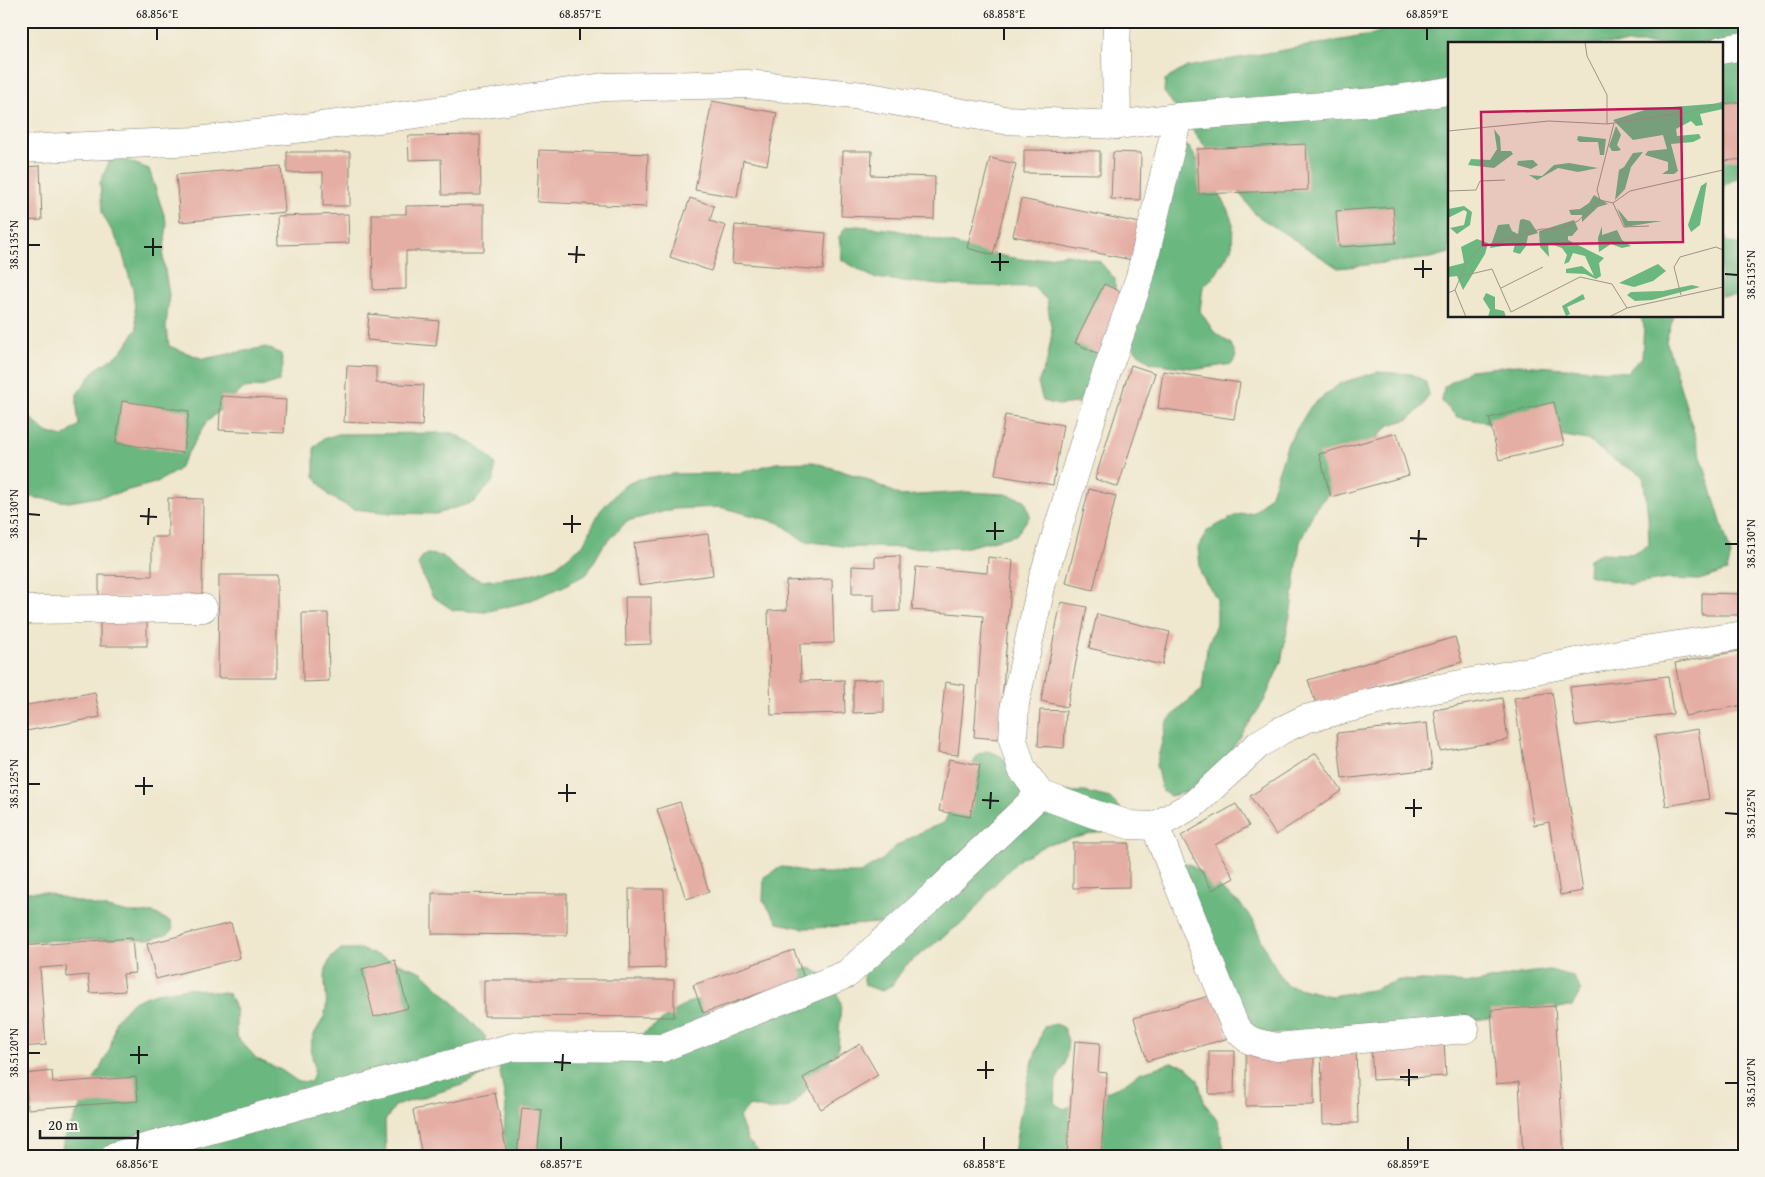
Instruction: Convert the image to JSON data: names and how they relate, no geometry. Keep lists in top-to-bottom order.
{
  "scale_bar": "20 m",
  "coordinates": [
    "68.856°E",
    "68.857°E",
    "68.858°E",
    "68.859°E",
    "38.5135°N",
    "38.5130°N",
    "38.5125°N",
    "38.5120°N"
  ]
}
